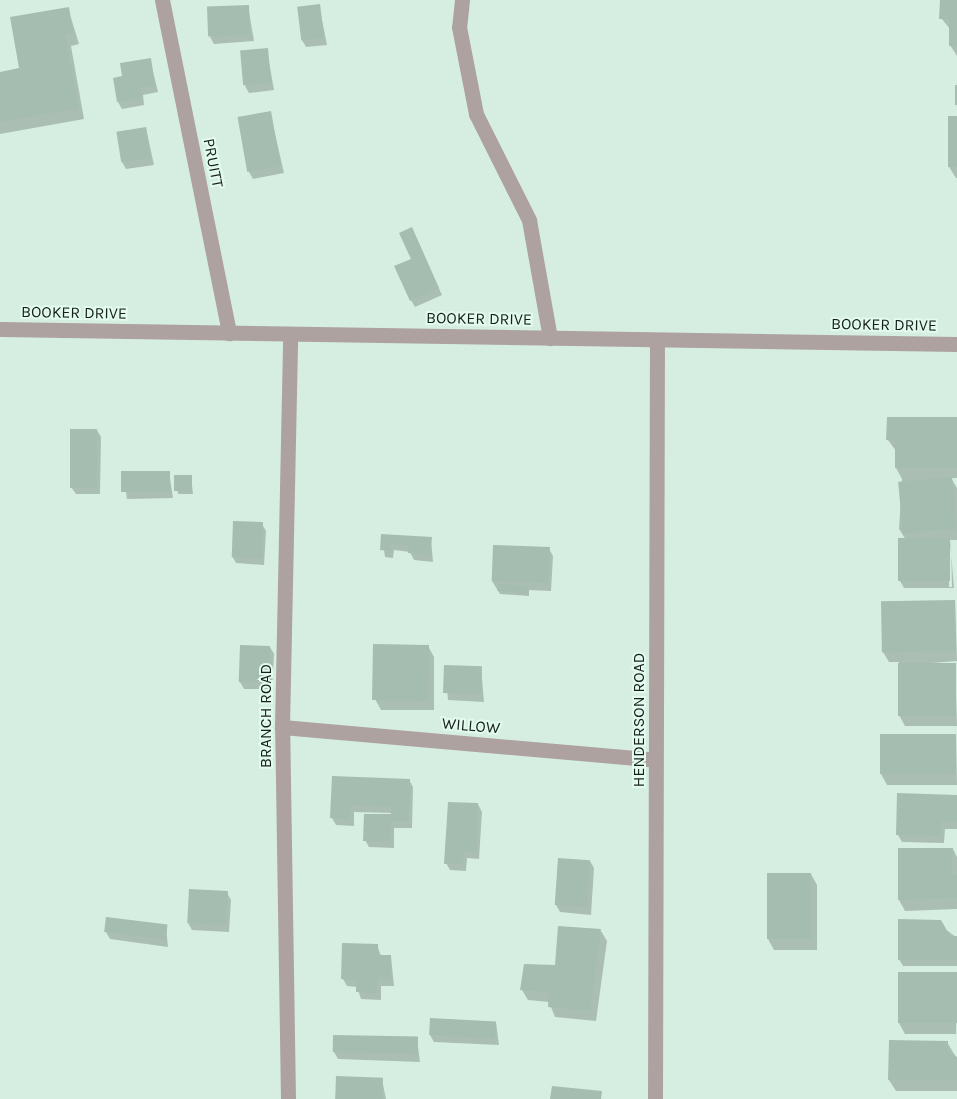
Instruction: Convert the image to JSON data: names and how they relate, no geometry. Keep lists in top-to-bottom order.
{
  "streets": {
    "street": [
      "PRUITT",
      "BOOKER DRIVE",
      "BRANCH ROAD",
      "HENDERSON ROAD",
      "WILLOW"
    ]
  },
  "crossings": [
    ["PRUITT", "BOOKER DRIVE"],
    ["BOOKER DRIVE", "BRANCH ROAD"],
    ["BOOKER DRIVE", "HENDERSON ROAD"],
    ["BRANCH ROAD", "WILLOW"],
    ["HENDERSON ROAD", "WILLOW"]
  ]
}
